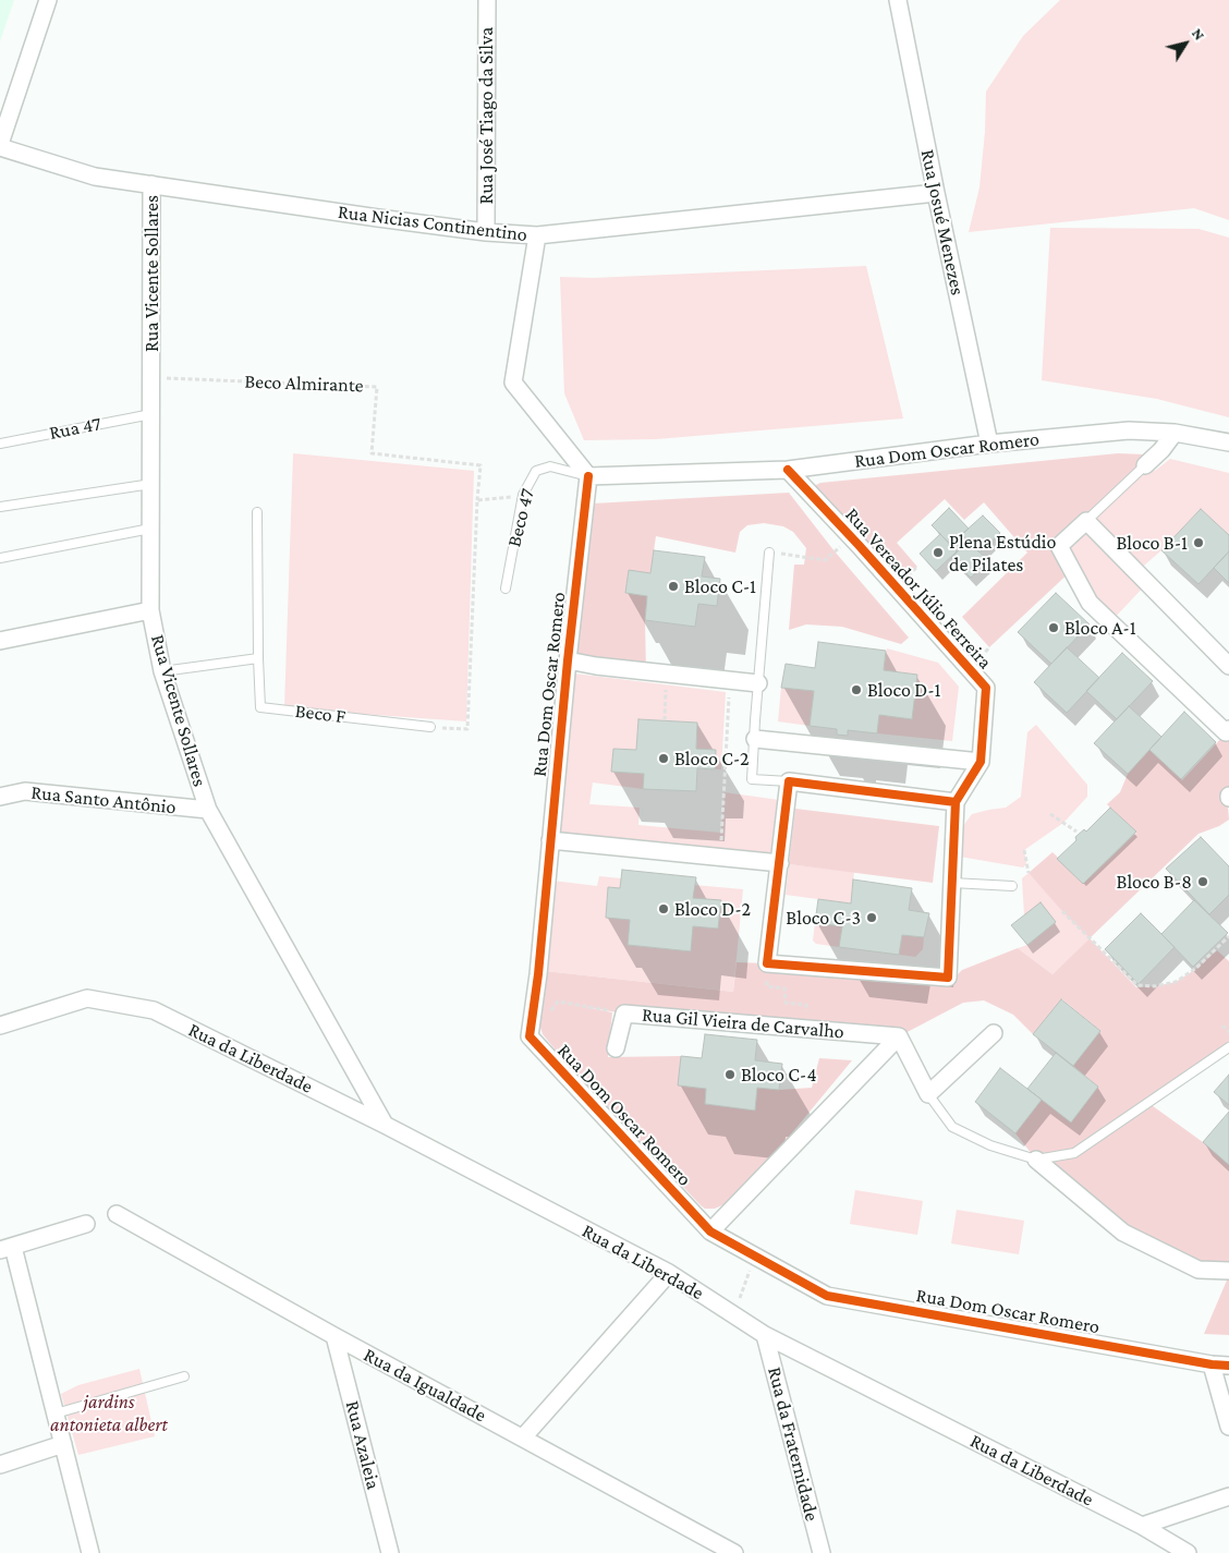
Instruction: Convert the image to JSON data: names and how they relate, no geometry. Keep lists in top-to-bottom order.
{
  "streets": {
    "street": [
      "Rua José Tiago da Silva",
      "Rua Josué Menezes",
      "Rua Nicias Continentino",
      "Rua Vicente Sollares",
      "Rua Dom Oscar Romero",
      "Rua Vereador Júlio Ferreira",
      "Rua Santo Antônio",
      "Rua Gil Vieira de Carvalho",
      "Rua da Liberdade",
      "Rua da Igualdade",
      "Rua da Fraternidade",
      "Rua Azaleia"
    ],
    "lane": ["Rua 47", "Beco 47", "Beco F"],
    "path": ["Beco Almirante"]
  },
  "crossings": [
    ["Rua José Tiago da Silva", "Rua Nicias Continentino"],
    ["Rua Josué Menezes", "Rua Nicias Continentino"],
    ["Rua Josué Menezes", "Rua Dom Oscar Romero"],
    ["Rua Nicias Continentino", "Rua Vicente Sollares"],
    ["Rua Vicente Sollares", "Beco Almirante"],
    ["Rua Vicente Sollares", "Rua 47"],
    ["Rua Vicente Sollares", "Rua Santo Antônio"],
    ["Rua Vicente Sollares", "Rua da Liberdade"],
    ["Rua Dom Oscar Romero", "Beco 47"],
    ["Rua Dom Oscar Romero", "Rua Vereador Júlio Ferreira"],
    ["Rua da Liberdade", "Rua da Fraternidade"],
    ["Rua da Igualdade", "Rua Azaleia"]
  ],
  "parks": ["jardins antonieta albert"],
  "places": [
    "Bloco B-1",
    "Plena Estúdio de Pilates",
    "Bloco C-1",
    "Bloco A-1",
    "Bloco D-1",
    "Bloco C-2",
    "Bloco B-8",
    "Bloco D-2",
    "Bloco C-3",
    "Bloco C-4"
  ],
  "north": "top right"
}
